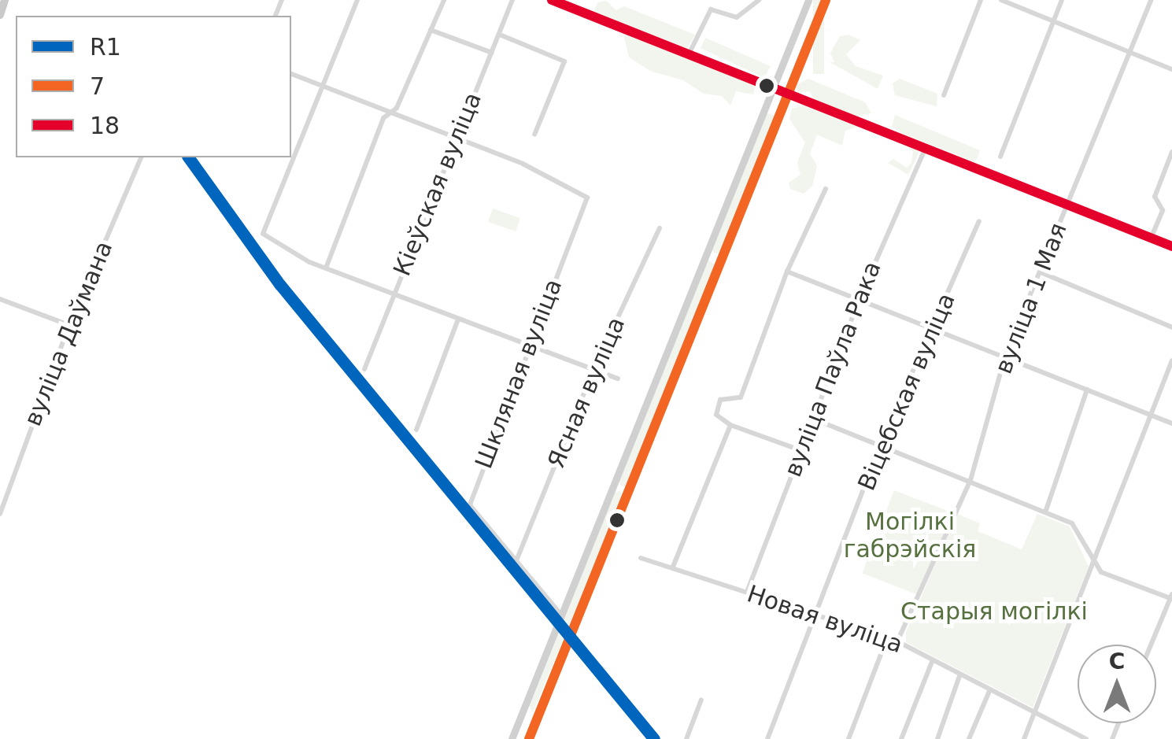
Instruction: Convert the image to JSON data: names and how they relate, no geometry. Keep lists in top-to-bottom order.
{
  "streets": {
    "street": [
      "Кіеўская вуліца",
      "вуліца 1 Мая",
      "вуліца Даўмана",
      "вуліца Паўла Рака",
      "Шкляная вуліца",
      "Віцебская вуліца",
      "Ясная вуліца",
      "Новая вуліца"
    ]
  },
  "crossings": [
    ["Кіеўская вуліца", "Шкляная вуліца"],
    ["вуліца 1 Мая", "Новая вуліца"],
    ["вуліца Паўла Рака", "Новая вуліца"],
    ["Шкляная вуліца", "Ясная вуліца"],
    ["Віцебская вуліца", "Новая вуліца"]
  ],
  "parks": ["Могілкі габрэйскія", "Старыя могілкі"],
  "lines": ["transit line 7", "transit line 18", "transit line R1"],
  "legend": ["R1", "7", "18"],
  "north": "top"
}
